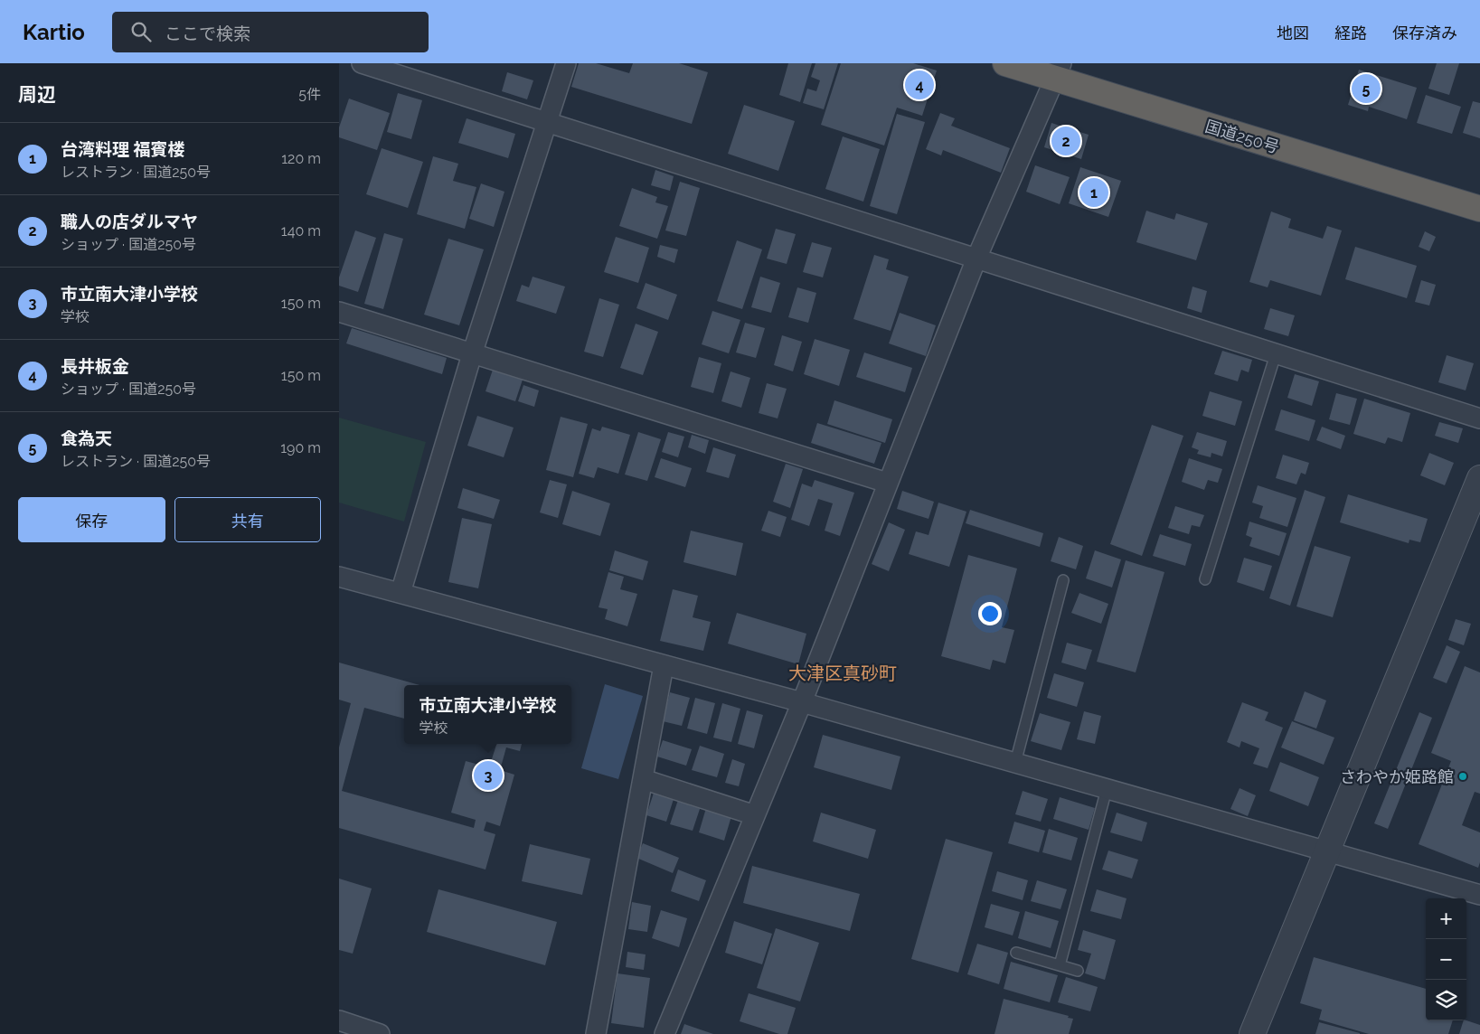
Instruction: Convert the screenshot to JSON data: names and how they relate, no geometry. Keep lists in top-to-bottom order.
{
  "streets": {
    "highway": ["国道250号"]
  },
  "districts": ["大津区真砂町"],
  "places": ["さわやか姫路館"],
  "page": {
    "header": "Kartio",
    "search": "ここで検索",
    "nav": ["地図", "経路", "保存済み"],
    "heading": ["周辺", "5件"],
    "pins": [
      "4",
      "5",
      "2",
      "1",
      "3"
    ],
    "list": [
      {
        "mark": "1",
        "name": "台湾料理 福賓楼",
        "note": "レストラン · 国道250号",
        "value": "120 m"
      },
      {
        "mark": "2",
        "name": "職人の店ダルマヤ",
        "note": "ショップ · 国道250号",
        "value": "140 m"
      },
      {
        "mark": "3",
        "name": "市立南大津小学校",
        "note": "学校",
        "value": "150 m"
      },
      {
        "mark": "4",
        "name": "長井板金",
        "note": "ショップ · 国道250号",
        "value": "150 m"
      },
      {
        "mark": "5",
        "name": "食為天",
        "note": "レストラン · 国道250号",
        "value": "190 m"
      }
    ],
    "buttons": ["保存", "共有"],
    "popup": ["市立南大津小学校", "学校"],
    "map_buttons": ["+", "−"]
  }
}
